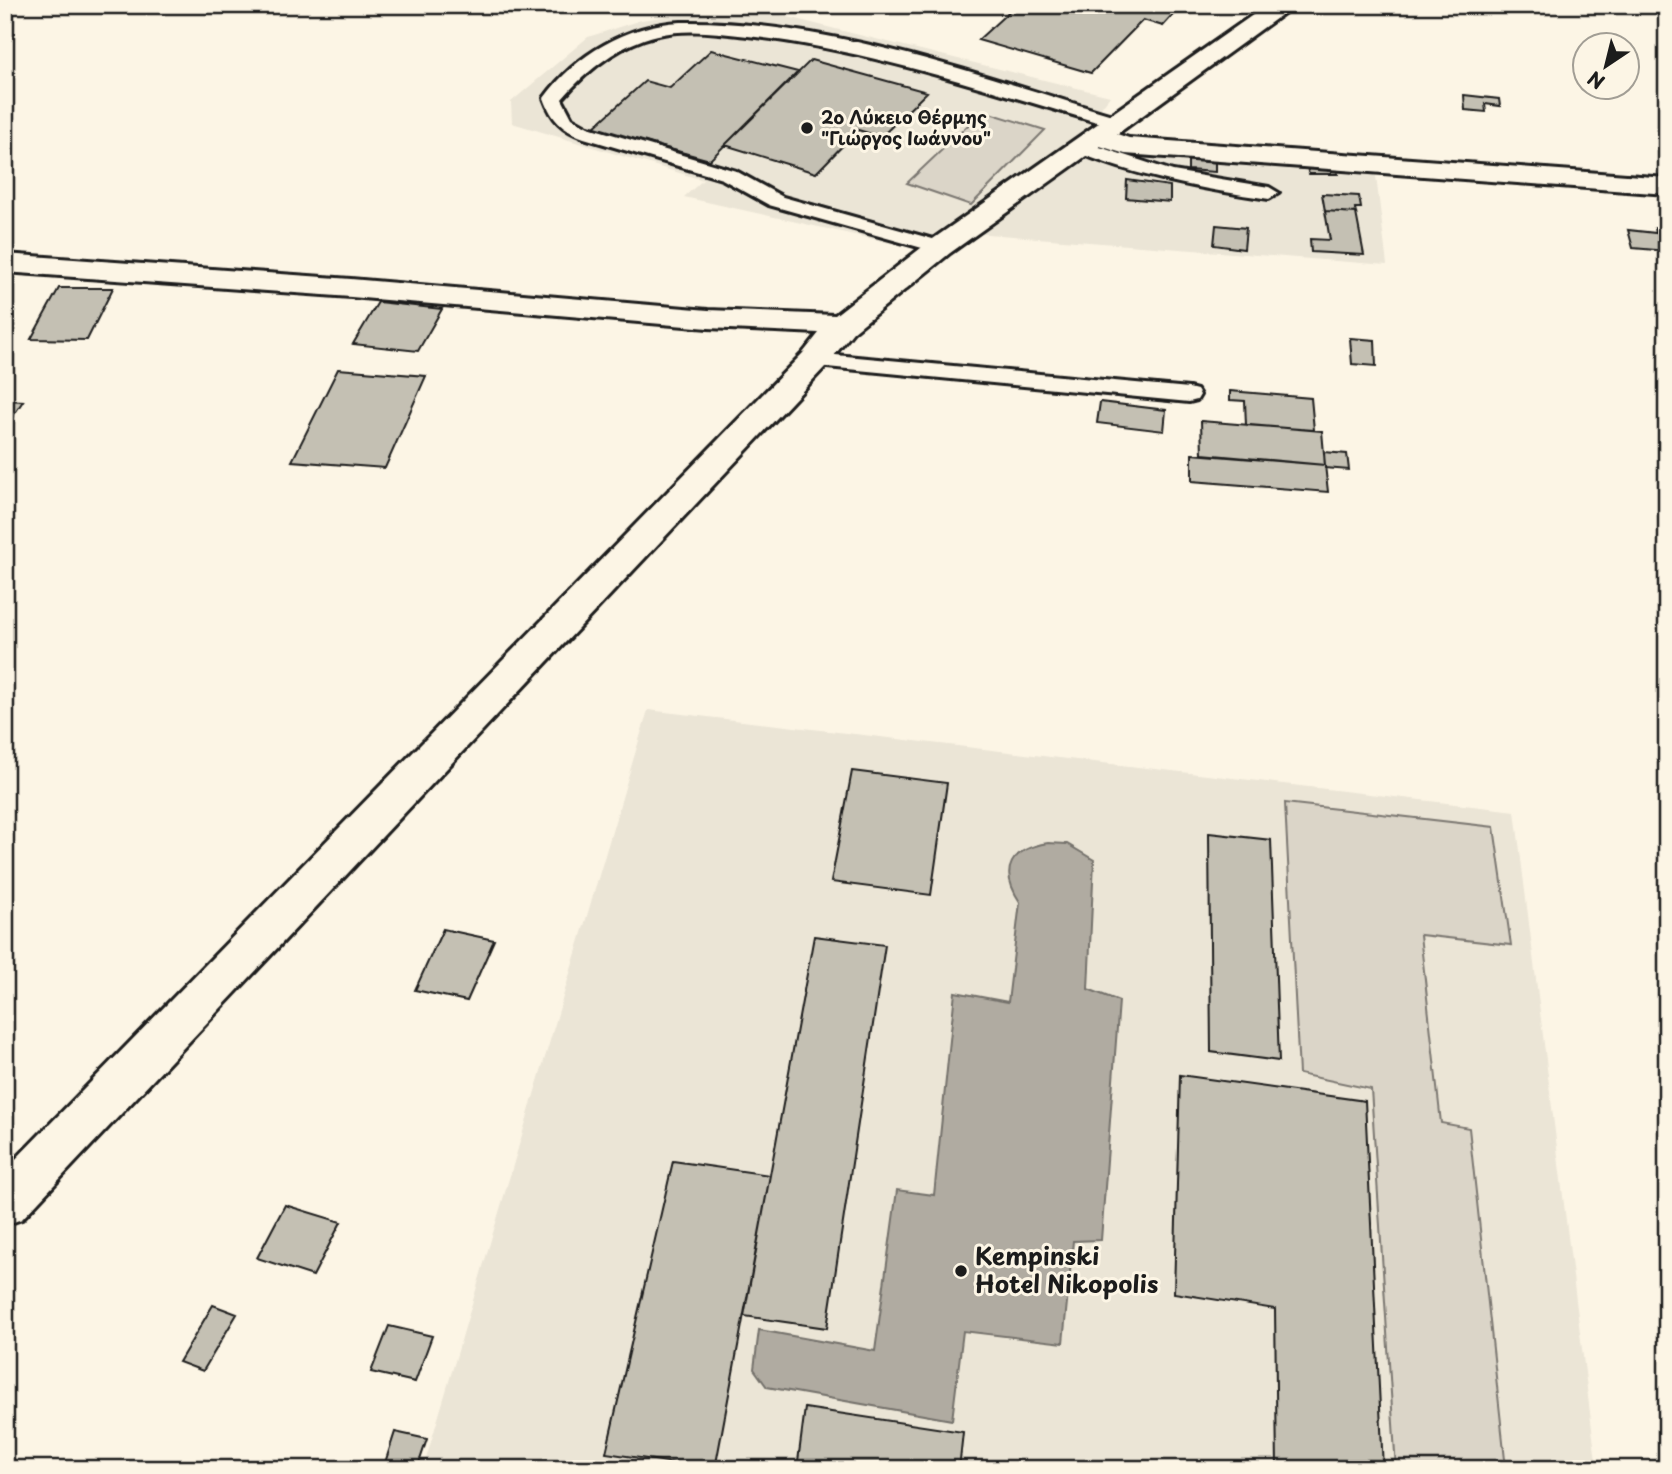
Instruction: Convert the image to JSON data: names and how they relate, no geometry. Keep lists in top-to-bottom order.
{
  "places": ["2ο Λύκειο Θέρμης \"Γιώργος Ιωάννου\"", "Kempinski Hotel Nikopolis"],
  "north": "bottom left"
}
